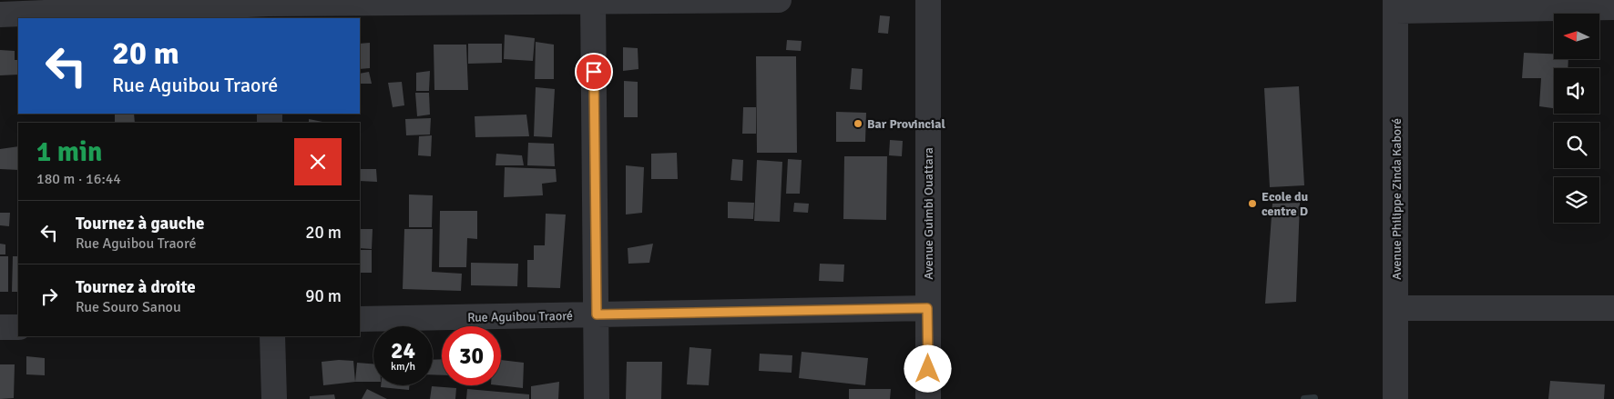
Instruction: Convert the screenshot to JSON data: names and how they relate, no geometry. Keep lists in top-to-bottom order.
{
  "streets": {
    "street": ["Avenue Philippe Zinda Kaboré", "Avenue Guimbi Ouattara", "Rue Aguibou Traoré"]
  },
  "crossings": [
    ["Avenue Guimbi Ouattara", "Rue Aguibou Traoré"]
  ],
  "places": ["Bar Provincial", "Ecole du centre D"],
  "north": "left",
  "page": {
    "turn": ["20 m", "Rue Aguibou Traoré"],
    "heading": ["1 min", "180 m · 16:44"],
    "list": [
      {
        "name": "Tournez à gauche",
        "note": "Rue Aguibou Traoré",
        "value": "20 m"
      },
      {
        "name": "Tournez à droite",
        "note": "Rue Souro Sanou",
        "value": "90 m"
      }
    ],
    "speed": "24 km/h",
    "limit": "30"
  }
}
